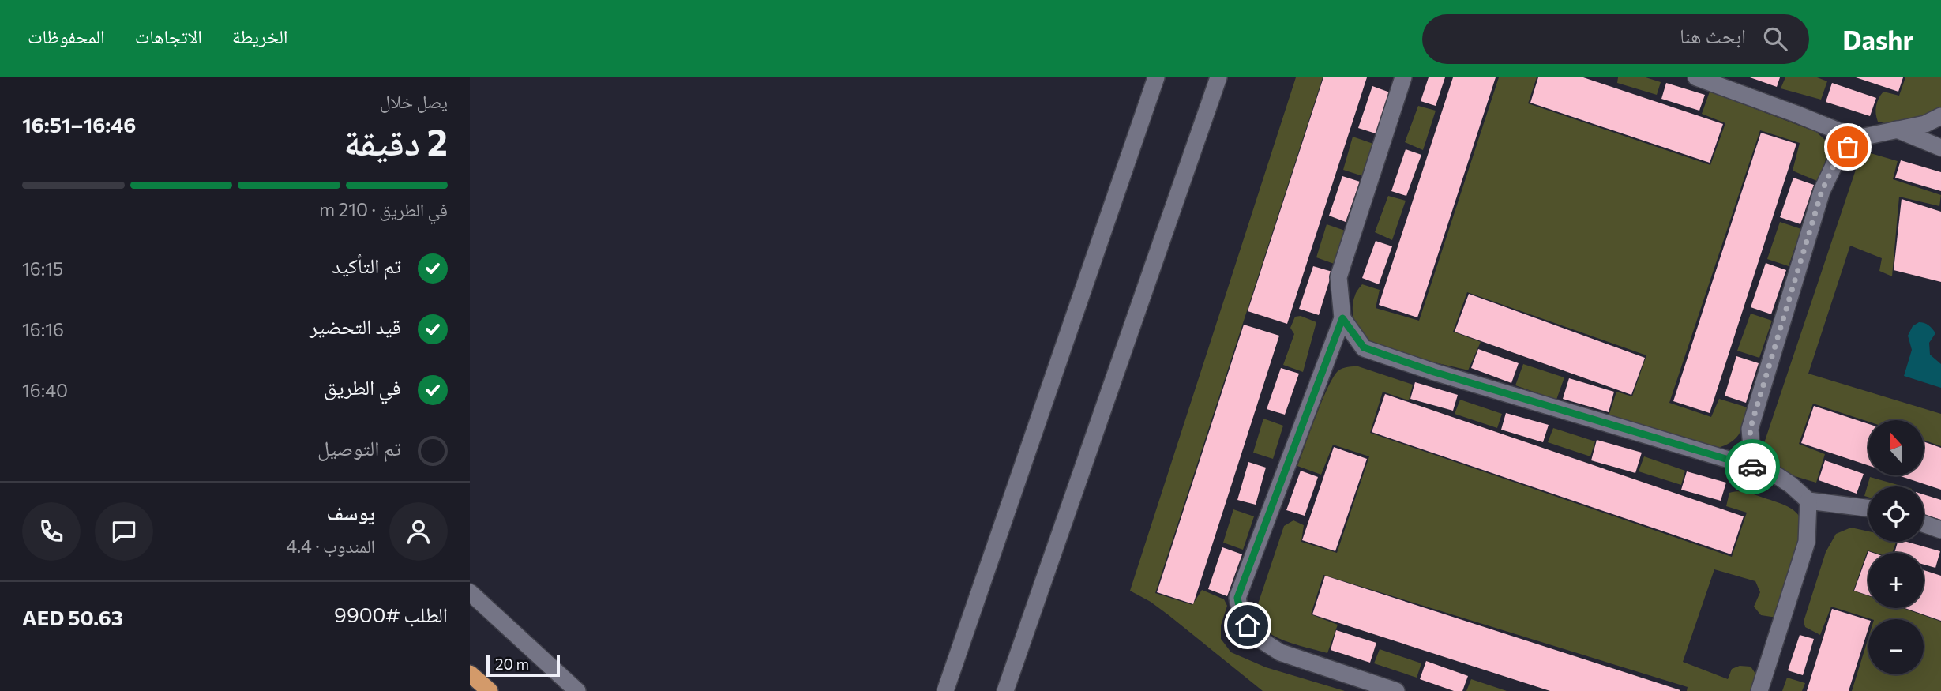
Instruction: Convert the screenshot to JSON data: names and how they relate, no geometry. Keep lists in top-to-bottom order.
{
  "scale_bar": "20 m",
  "north": "top",
  "page": {
    "header": "Dashr",
    "search": "ابحث هنا",
    "nav": ["الخريطة", "الاتجاهات", "المحفوظات"],
    "heading": ["2 دقيقة", "يصل خلال", "16:46–16:51"],
    "panel": [
      "يوسف",
      "المندوب · 4.4",
      "الطلب #9900",
      "AED 50.63"
    ],
    "bar": "في الطريق · 210 m",
    "list": [
      ["تم التأكيد", "16:15"],
      ["قيد التحضير", "16:16"],
      ["في الطريق", "16:40"],
      "تم التوصيل"
    ],
    "map_buttons": ["+", "−"],
    "scale": "20 m"
  }
}
